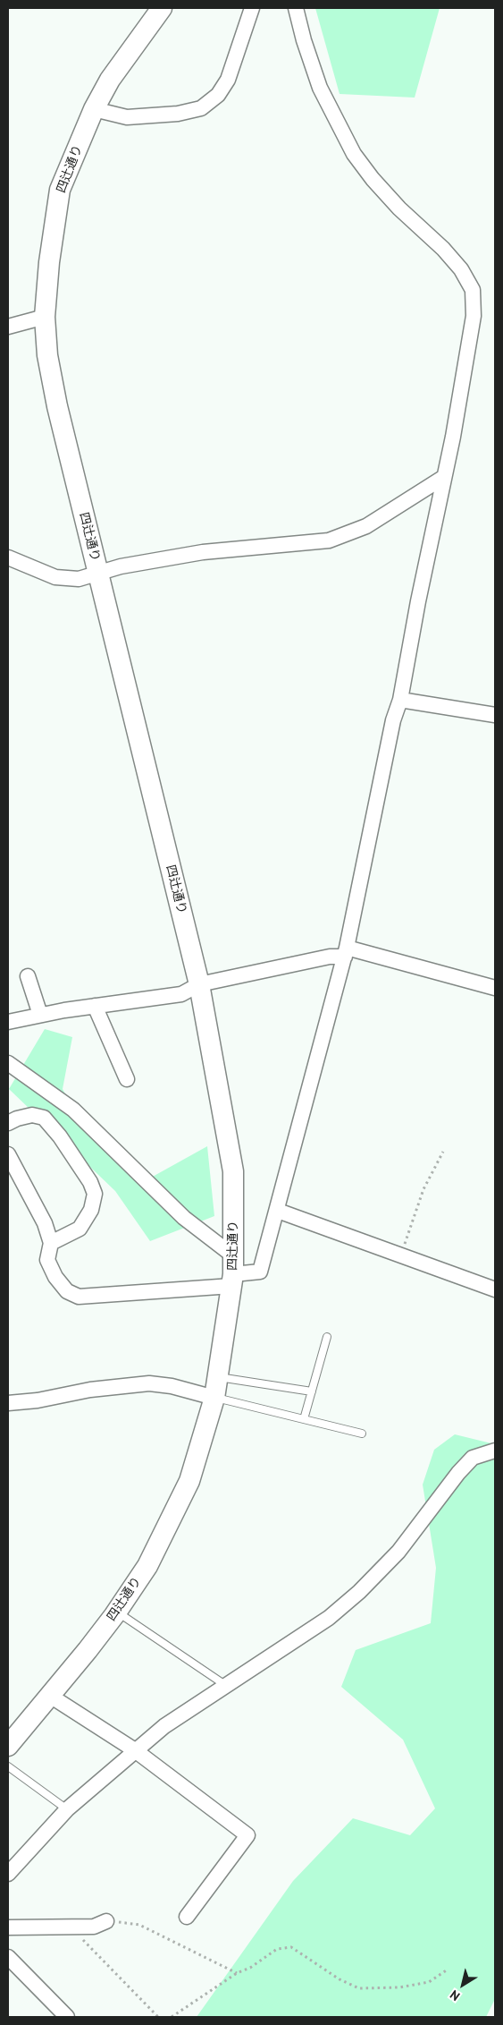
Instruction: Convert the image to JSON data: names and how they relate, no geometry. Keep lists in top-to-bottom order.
{
  "streets": {
    "street": ["四辻通り"]
  },
  "north": "bottom left"
}
